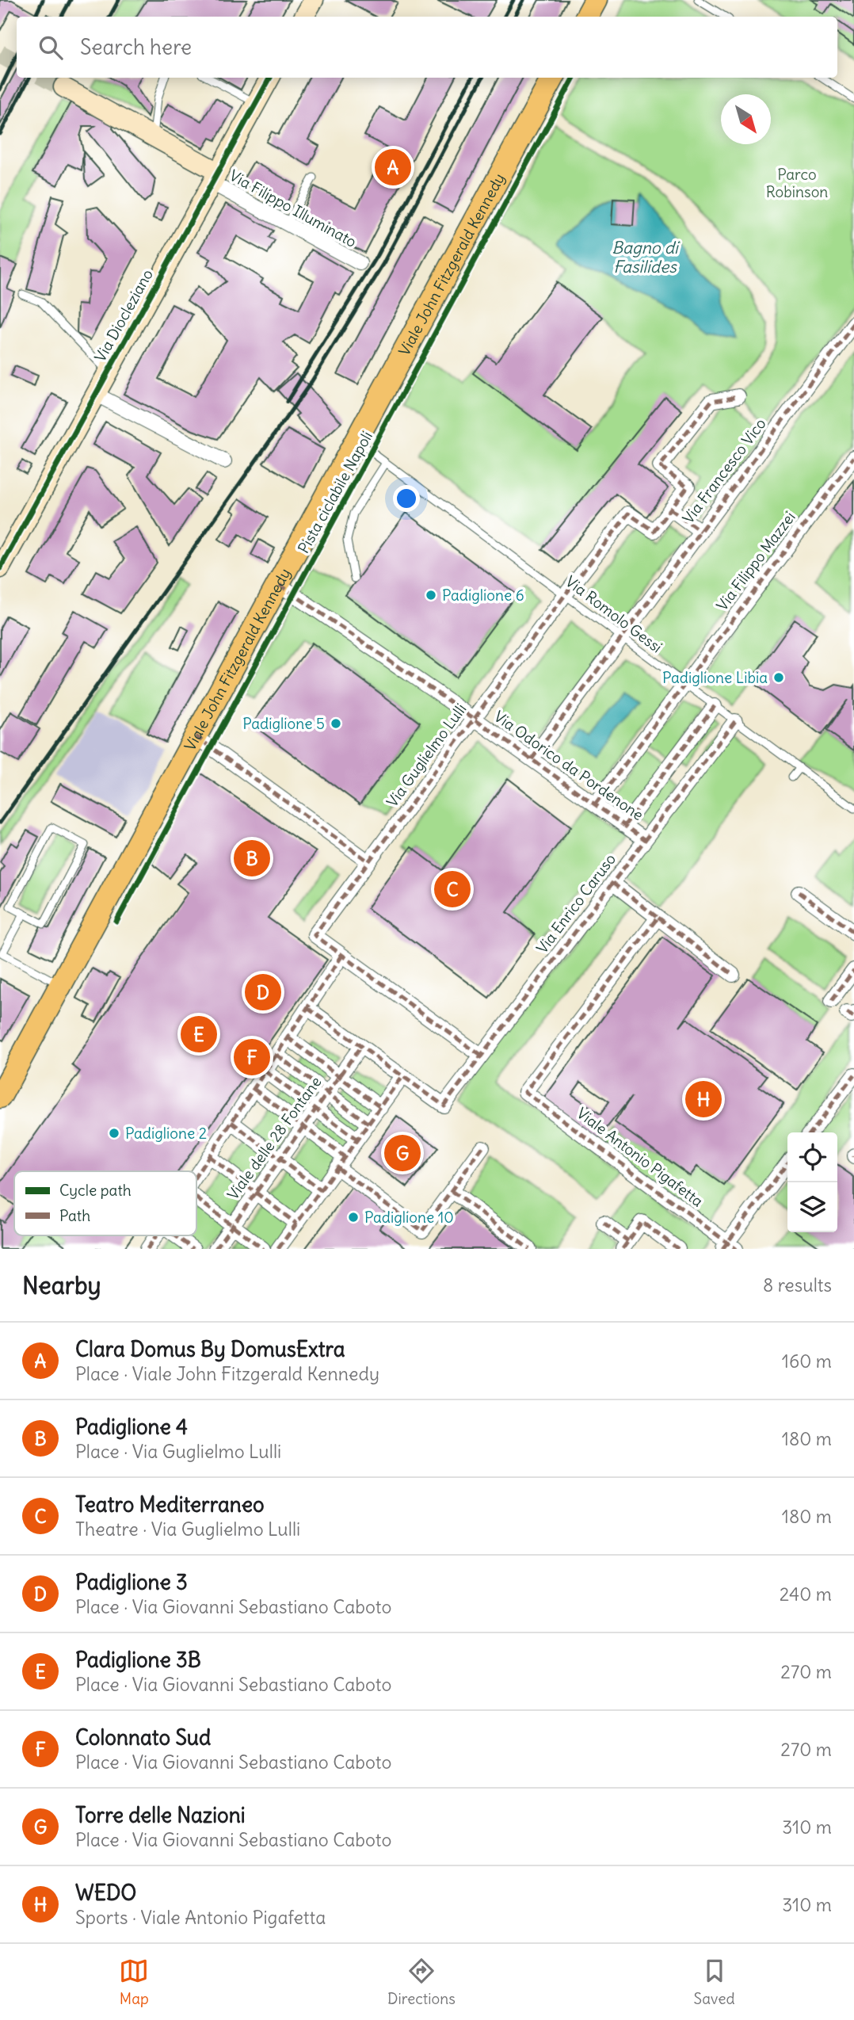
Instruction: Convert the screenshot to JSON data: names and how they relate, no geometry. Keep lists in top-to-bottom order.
{
  "streets": {
    "main road": ["Viale John Fitzgerald Kennedy"],
    "street": [
      "Via Filippo Illuminato",
      "Via Diocleziano",
      "Via Francesco Vico",
      "Via Filippo Mazzei",
      "Via Guglielmo Lulli",
      "Via Odorico da Pordenone",
      "Via Enrico Caruso",
      "Viale delle 28 Fontane",
      "Viale Antonio Pigafetta"
    ],
    "lane": ["Via Romolo Gessi"],
    "cycle path": ["Pista ciclabile Napoli"]
  },
  "crossings": [
    ["Via Filippo Illuminato", "Via Diocleziano"],
    ["Viale John Fitzgerald Kennedy", "Via Romolo Gessi"],
    ["Viale John Fitzgerald Kennedy", "Via Odorico da Pordenone"],
    ["Via Francesco Vico", "Via Romolo Gessi"],
    ["Via Francesco Vico", "Via Odorico da Pordenone"],
    ["Via Filippo Mazzei", "Via Romolo Gessi"],
    ["Via Filippo Mazzei", "Via Odorico da Pordenone"],
    ["Via Romolo Gessi", "Via Guglielmo Lulli"],
    ["Via Romolo Gessi", "Via Enrico Caruso"],
    ["Via Guglielmo Lulli", "Via Odorico da Pordenone"],
    ["Via Odorico da Pordenone", "Via Enrico Caruso"]
  ],
  "water": ["Bagno di Fasilides"],
  "parks": ["Parco Robinson"],
  "places": [
    "Padiglione 6",
    "Padiglione Libia",
    "Padiglione 5",
    "Padiglione 2",
    "Padiglione 10"
  ],
  "legend": ["Cycle path", "Path"],
  "north": "bottom right",
  "page": {
    "search": "Search here",
    "pins": [
      "A",
      "B",
      "C",
      "D",
      "E",
      "F",
      "H",
      "G"
    ],
    "heading": ["Nearby", "8 results"],
    "list": [
      {
        "mark": "A",
        "name": "Clara Domus By DomusExtra",
        "note": "Place · Viale John Fitzgerald Kennedy",
        "value": "160 m"
      },
      {
        "mark": "B",
        "name": "Padiglione 4",
        "note": "Place · Via Guglielmo Lulli",
        "value": "180 m"
      },
      {
        "mark": "C",
        "name": "Teatro Mediterraneo",
        "note": "Theatre · Via Guglielmo Lulli",
        "value": "180 m"
      },
      {
        "mark": "D",
        "name": "Padiglione 3",
        "note": "Place · Via Giovanni Sebastiano Caboto",
        "value": "240 m"
      },
      {
        "mark": "E",
        "name": "Padiglione 3B",
        "note": "Place · Via Giovanni Sebastiano Caboto",
        "value": "270 m"
      },
      {
        "mark": "F",
        "name": "Colonnato Sud",
        "note": "Place · Via Giovanni Sebastiano Caboto",
        "value": "270 m"
      },
      {
        "mark": "G",
        "name": "Torre delle Nazioni",
        "note": "Place · Via Giovanni Sebastiano Caboto",
        "value": "310 m"
      },
      {
        "mark": "H",
        "name": "WEDO",
        "note": "Sports · Viale Antonio Pigafetta",
        "value": "310 m"
      }
    ],
    "nav": ["Map", "Directions", "Saved"]
  }
}
